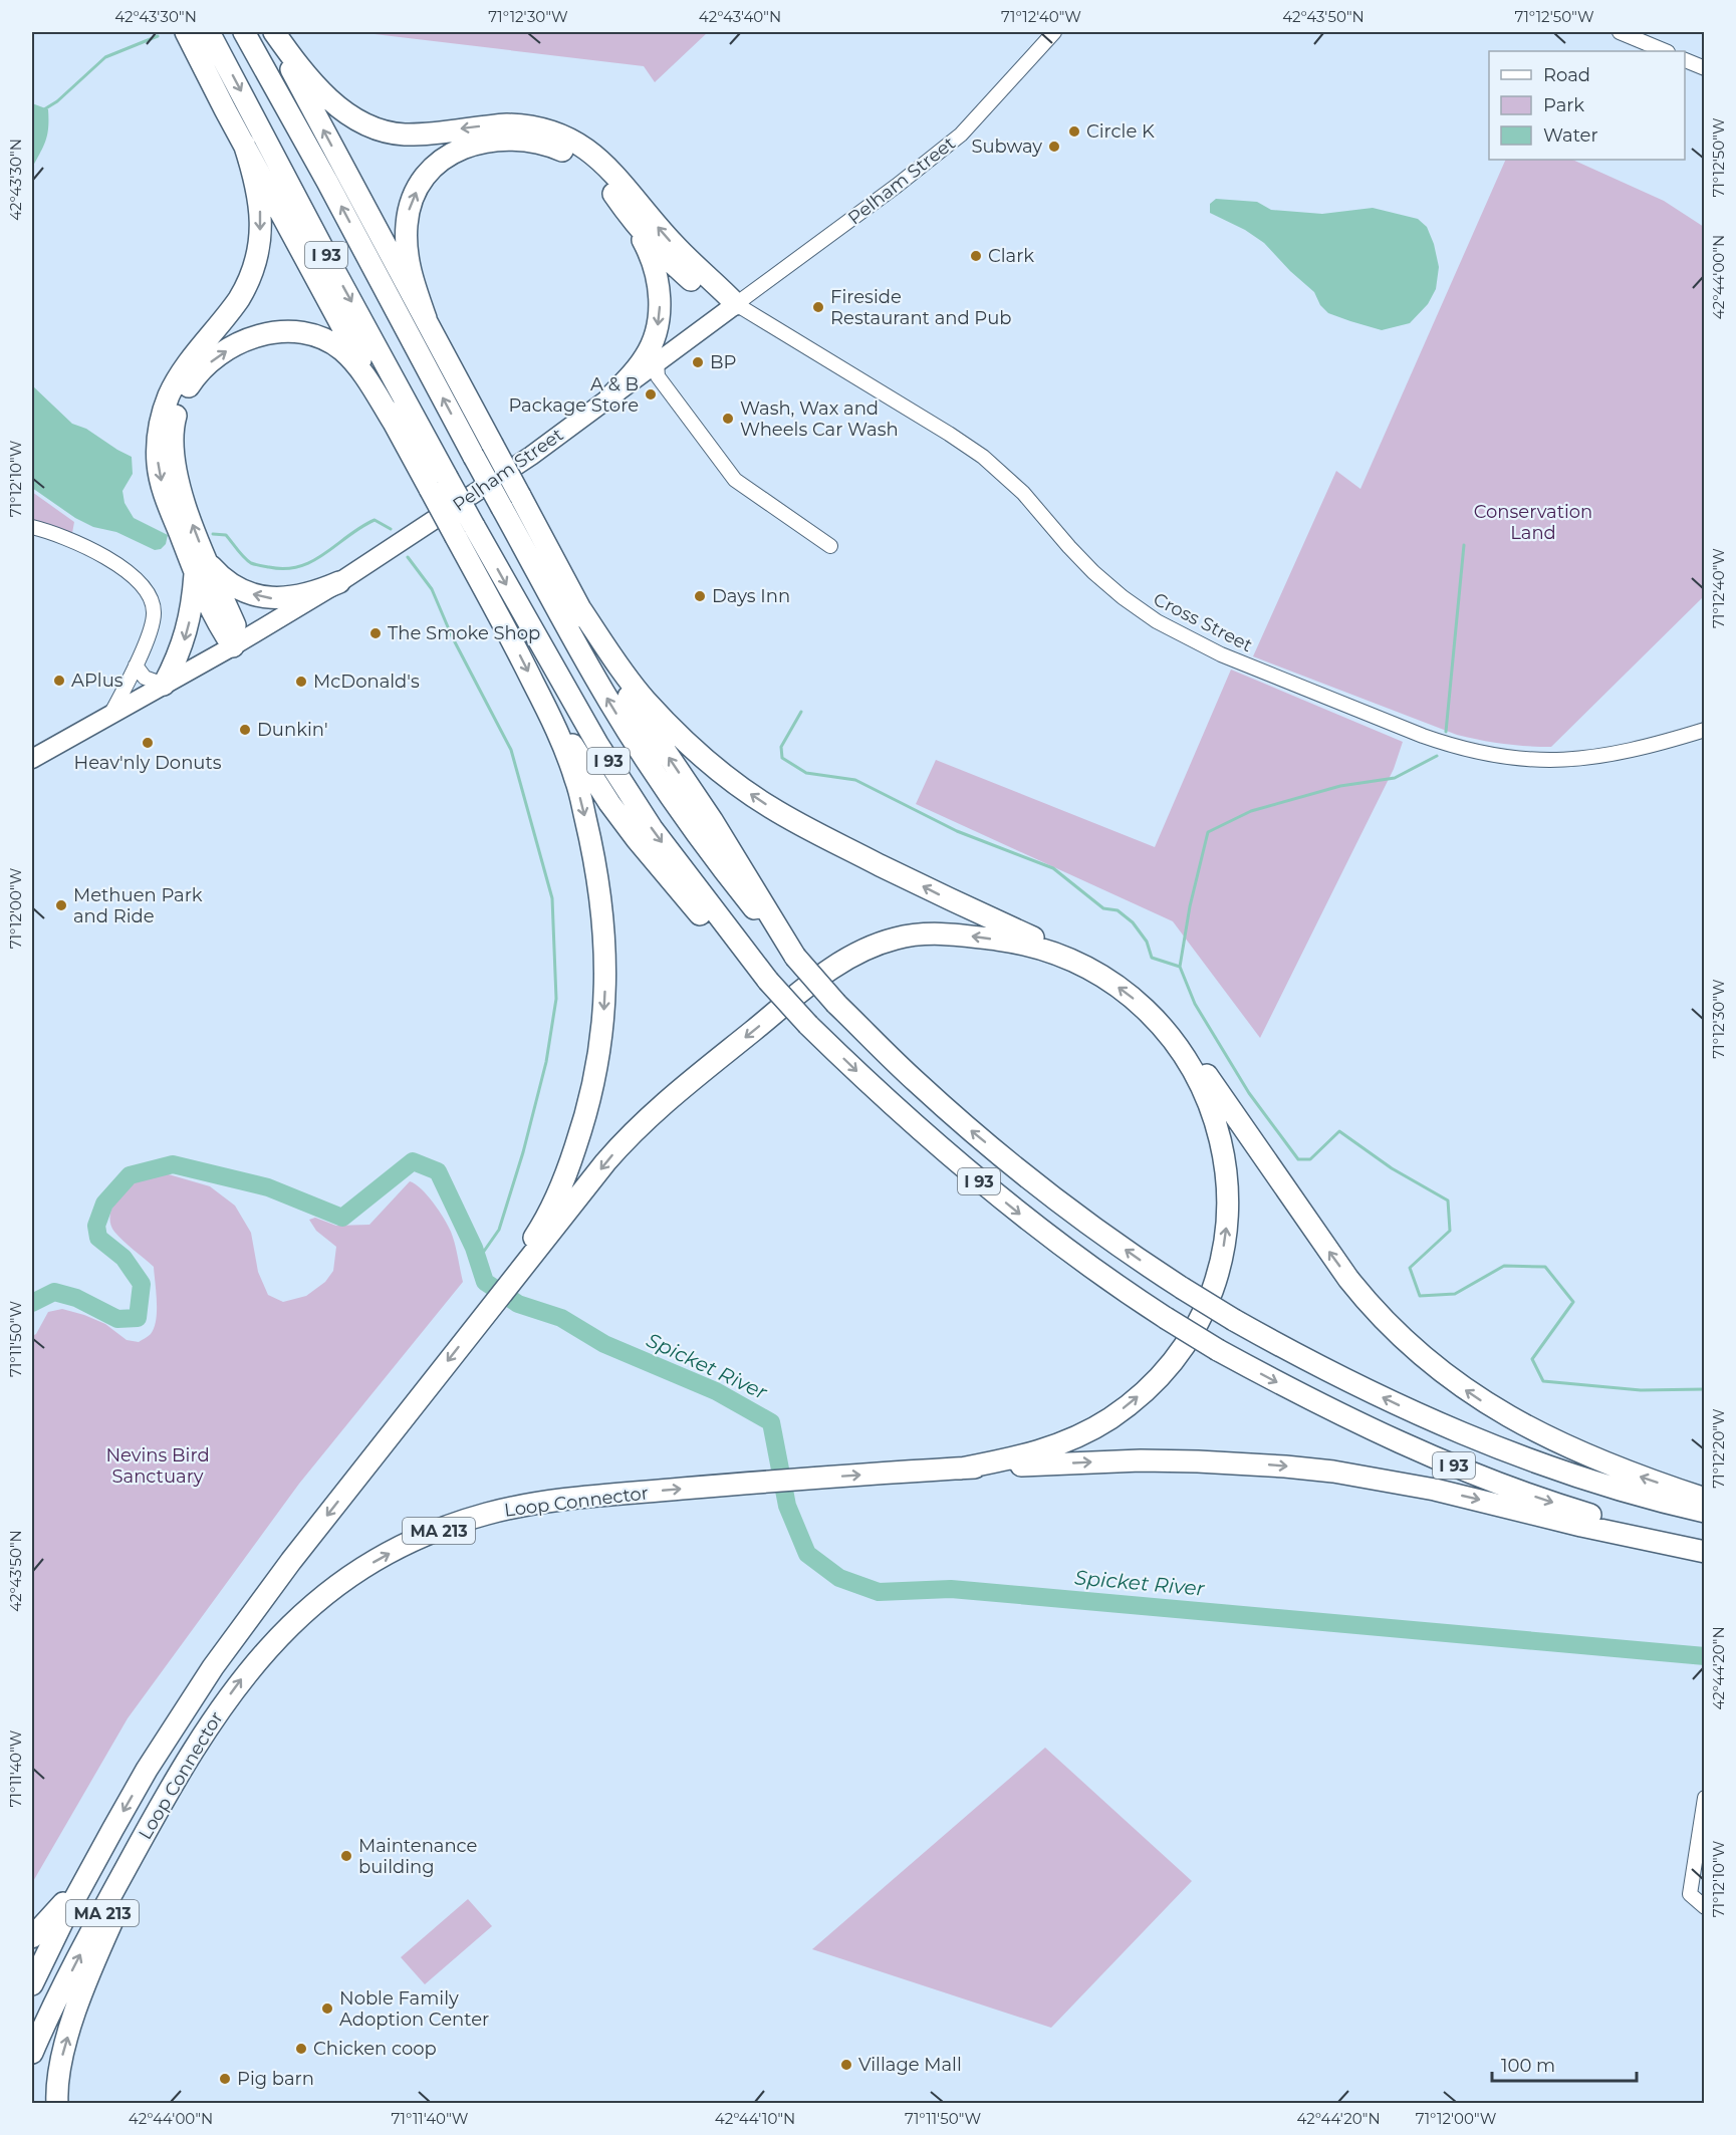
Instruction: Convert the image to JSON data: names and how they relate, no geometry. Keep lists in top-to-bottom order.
{
  "streets": {
    "highway": ["I 93", "Loop Connector", "MA 213"],
    "main road": ["Pelham Street"],
    "street": ["Cross Street"]
  },
  "crossings": [
    ["Pelham Street", "Cross Street"]
  ],
  "water": ["Spicket River"],
  "parks": ["Conservation Land", "Nevins Bird Sanctuary"],
  "places": [
    "Circle K",
    "Subway",
    "Clark",
    "Fireside Restaurant and Pub",
    "BP",
    "A & B Package Store",
    "Wash, Wax and Wheels Car Wash",
    "Days Inn",
    "The Smoke Shop",
    "APlus",
    "McDonald's",
    "Dunkin'",
    "Heav'nly Donuts",
    "Methuen Park and Ride",
    "Maintenance building",
    "Noble Family Adoption Center",
    "Chicken coop",
    "Village Mall",
    "Pig barn"
  ],
  "legend": ["Road", "Park", "Water"],
  "scale_bar": "100 m",
  "coordinates": [
    "42°43'30\"N",
    "71°12'30\"W",
    "42°43'40\"N",
    "71°12'40\"W",
    "42°43'50\"N",
    "71°12'50\"W",
    "42°44'00\"N",
    "71°12'10\"W",
    "71°12'00\"W",
    "71°11'50\"W",
    "71°12'20\"W",
    "42°44'20\"N",
    "71°11'40\"W",
    "42°44'10\"N"
  ]
}
